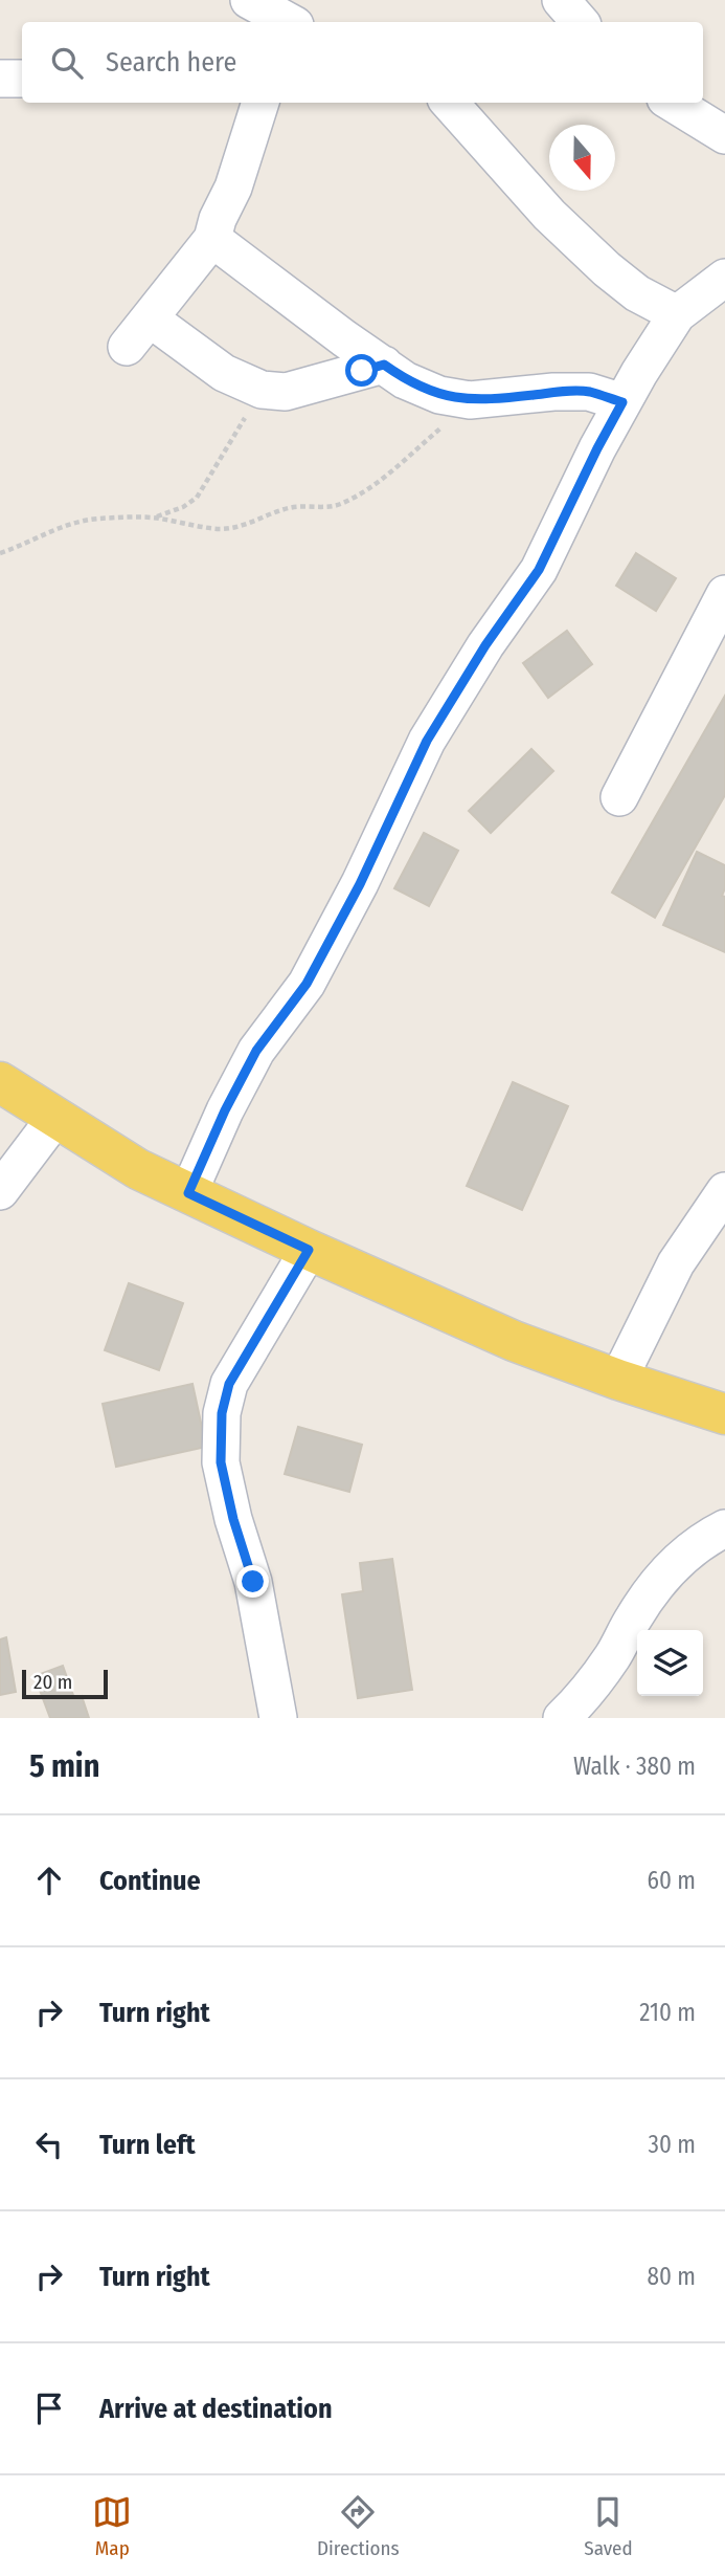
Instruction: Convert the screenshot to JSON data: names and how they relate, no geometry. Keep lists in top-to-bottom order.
{
  "scale_bar": "20 m",
  "north": "bottom",
  "page": {
    "search": "Search here",
    "scale": "20 m",
    "heading": ["5 min", "Walk · 380 m"],
    "list": [
      ["Continue", "60 m"],
      ["Turn right", "210 m"],
      ["Turn left", "30 m"],
      ["Turn right", "80 m"],
      "Arrive at destination"
    ],
    "nav": ["Map", "Directions", "Saved"]
  }
}
